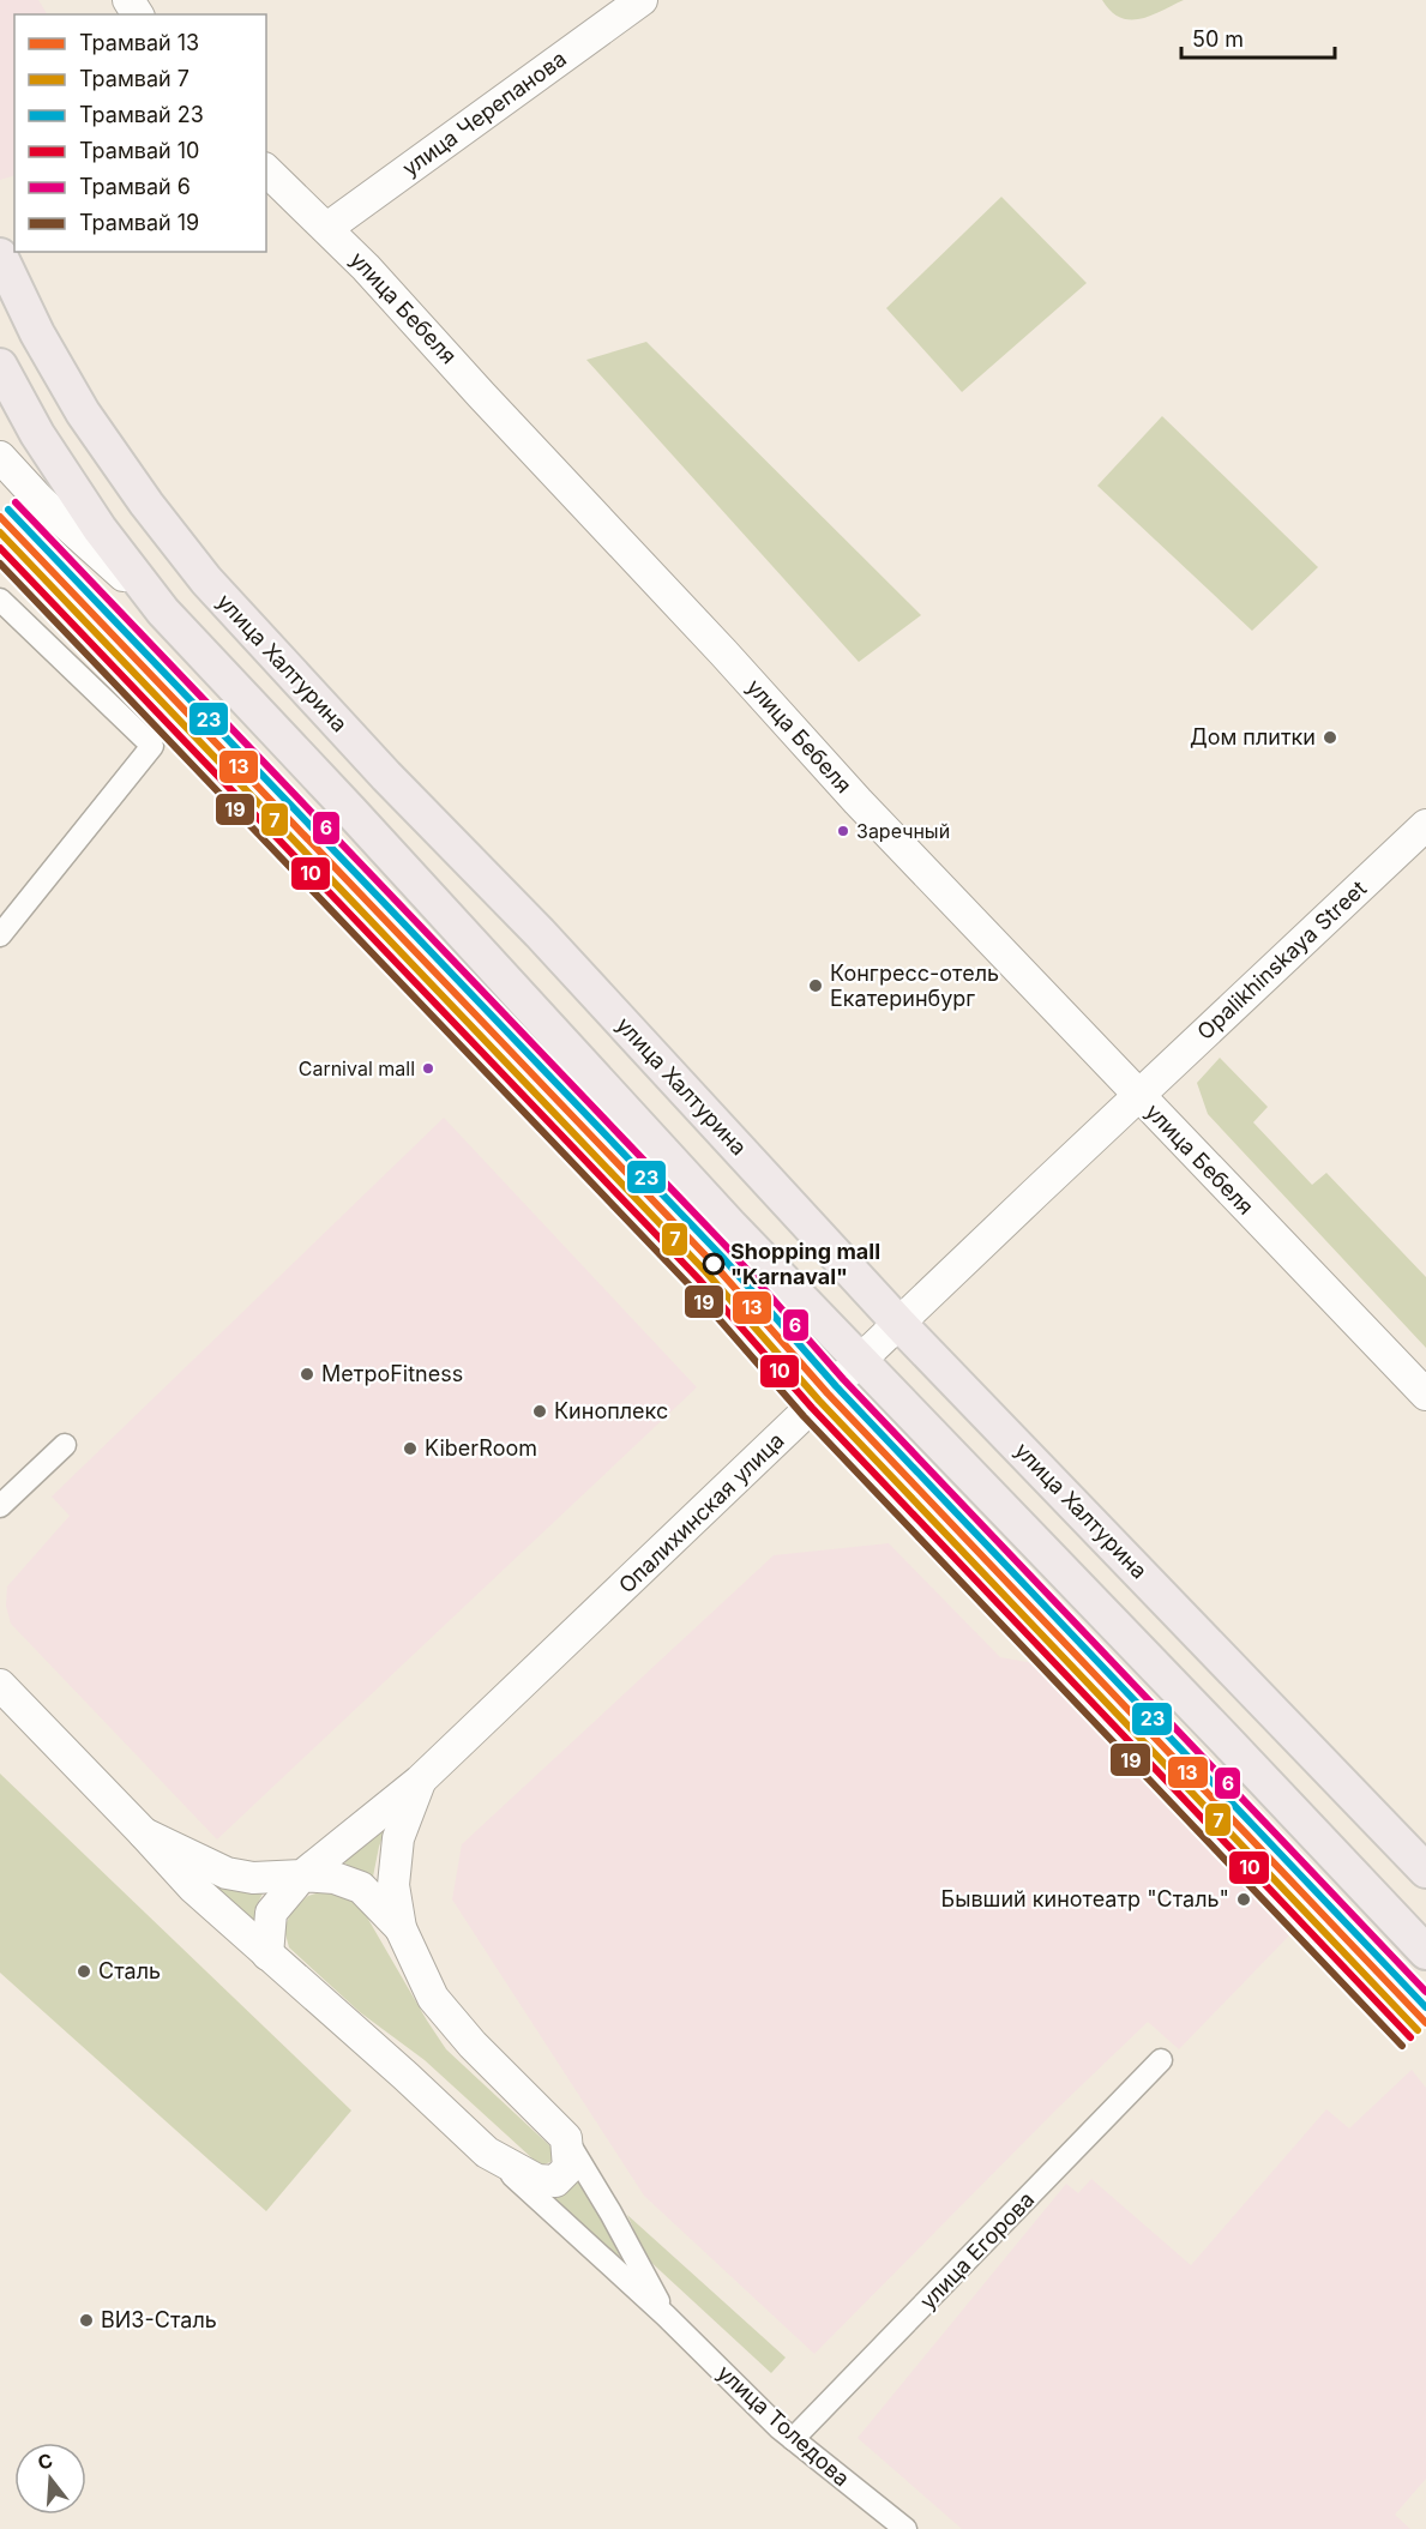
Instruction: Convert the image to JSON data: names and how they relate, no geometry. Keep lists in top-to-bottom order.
{
  "streets": {
    "main road": ["улица Халтурина"],
    "street": [
      "улица Черепанова",
      "улица Бебеля",
      "Opalikhinskaya Street",
      "Опалихинская улица",
      "улица Егорова",
      "улица Толедова"
    ]
  },
  "crossings": [
    ["улица Черепанова", "улица Бебеля"],
    ["улица Бебеля", "Opalikhinskaya Street"],
    ["улица Бебеля", "Опалихинская улица"],
    ["улица Халтурина", "Опалихинская улица"],
    ["Opalikhinskaya Street", "Опалихинская улица"],
    ["улица Егорова", "улица Толедова"]
  ],
  "places": [
    "Дом плитки",
    "Заречный",
    "Конгресс-отель Екатеринбург",
    "Carnival mall",
    "Shopping mall \"Karnaval\"",
    "МетроFitness",
    "Киноплекс",
    "KiberRoom",
    "Бывший кинотеатр \"Сталь\"",
    "Сталь",
    "ВИЗ-Сталь"
  ],
  "lines": [
    "tram line 6",
    "tram line 23",
    "tram line 13",
    "tram line 7",
    "tram line 10",
    "tram line 19"
  ],
  "legend": [
    "Трамвай 13",
    "Трамвай 7",
    "Трамвай 23",
    "Трамвай 10",
    "Трамвай 6",
    "Трамвай 19"
  ],
  "scale_bar": "50 m",
  "north": "top"
}
